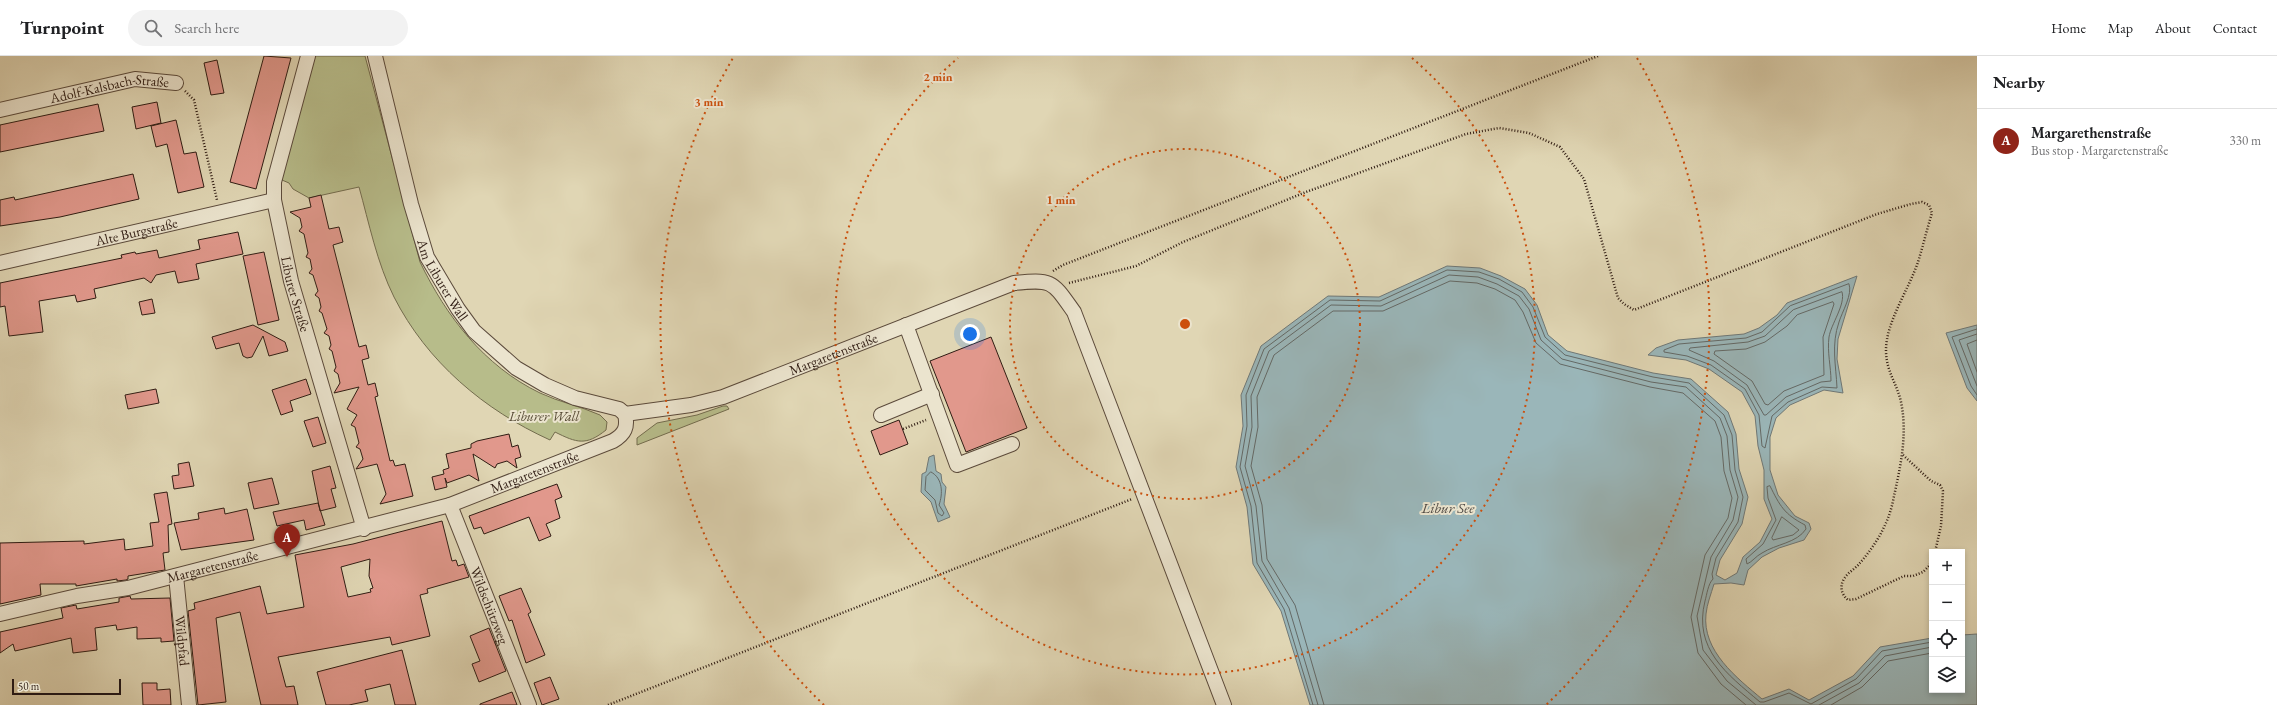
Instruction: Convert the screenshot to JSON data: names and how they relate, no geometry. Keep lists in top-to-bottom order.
{
  "streets": {
    "street": [
      "Adolf-Kalsbach-Straße",
      "Alte Burgstraße",
      "Am Liburer Wall",
      "Liburer Straße",
      "Margaretenstraße",
      "Wildschützweg",
      "Wildpfad"
    ]
  },
  "crossings": [
    ["Adolf-Kalsbach-Straße", "Alte Burgstraße"],
    ["Alte Burgstraße", "Liburer Straße"],
    ["Am Liburer Wall", "Margaretenstraße"],
    ["Liburer Straße", "Margaretenstraße"],
    ["Margaretenstraße", "Wildschützweg"],
    ["Margaretenstraße", "Wildpfad"]
  ],
  "water": ["Libur See"],
  "parks": ["Liburer Wall"],
  "scale_bar": "50 m",
  "page": {
    "header": "Turnpoint",
    "search": "Search here",
    "nav": [
      "Home",
      "Map",
      "About",
      "Contact"
    ],
    "heading": "Nearby",
    "list": [
      {
        "mark": "A",
        "name": "Margarethenstraße",
        "note": "Bus stop · Margaretenstraße",
        "value": "330 m"
      }
    ],
    "pins": "A",
    "map_buttons": ["+", "−"],
    "scale": "50 m"
  },
  "rings": ["2 min", "3 min", "1 min"]
}
